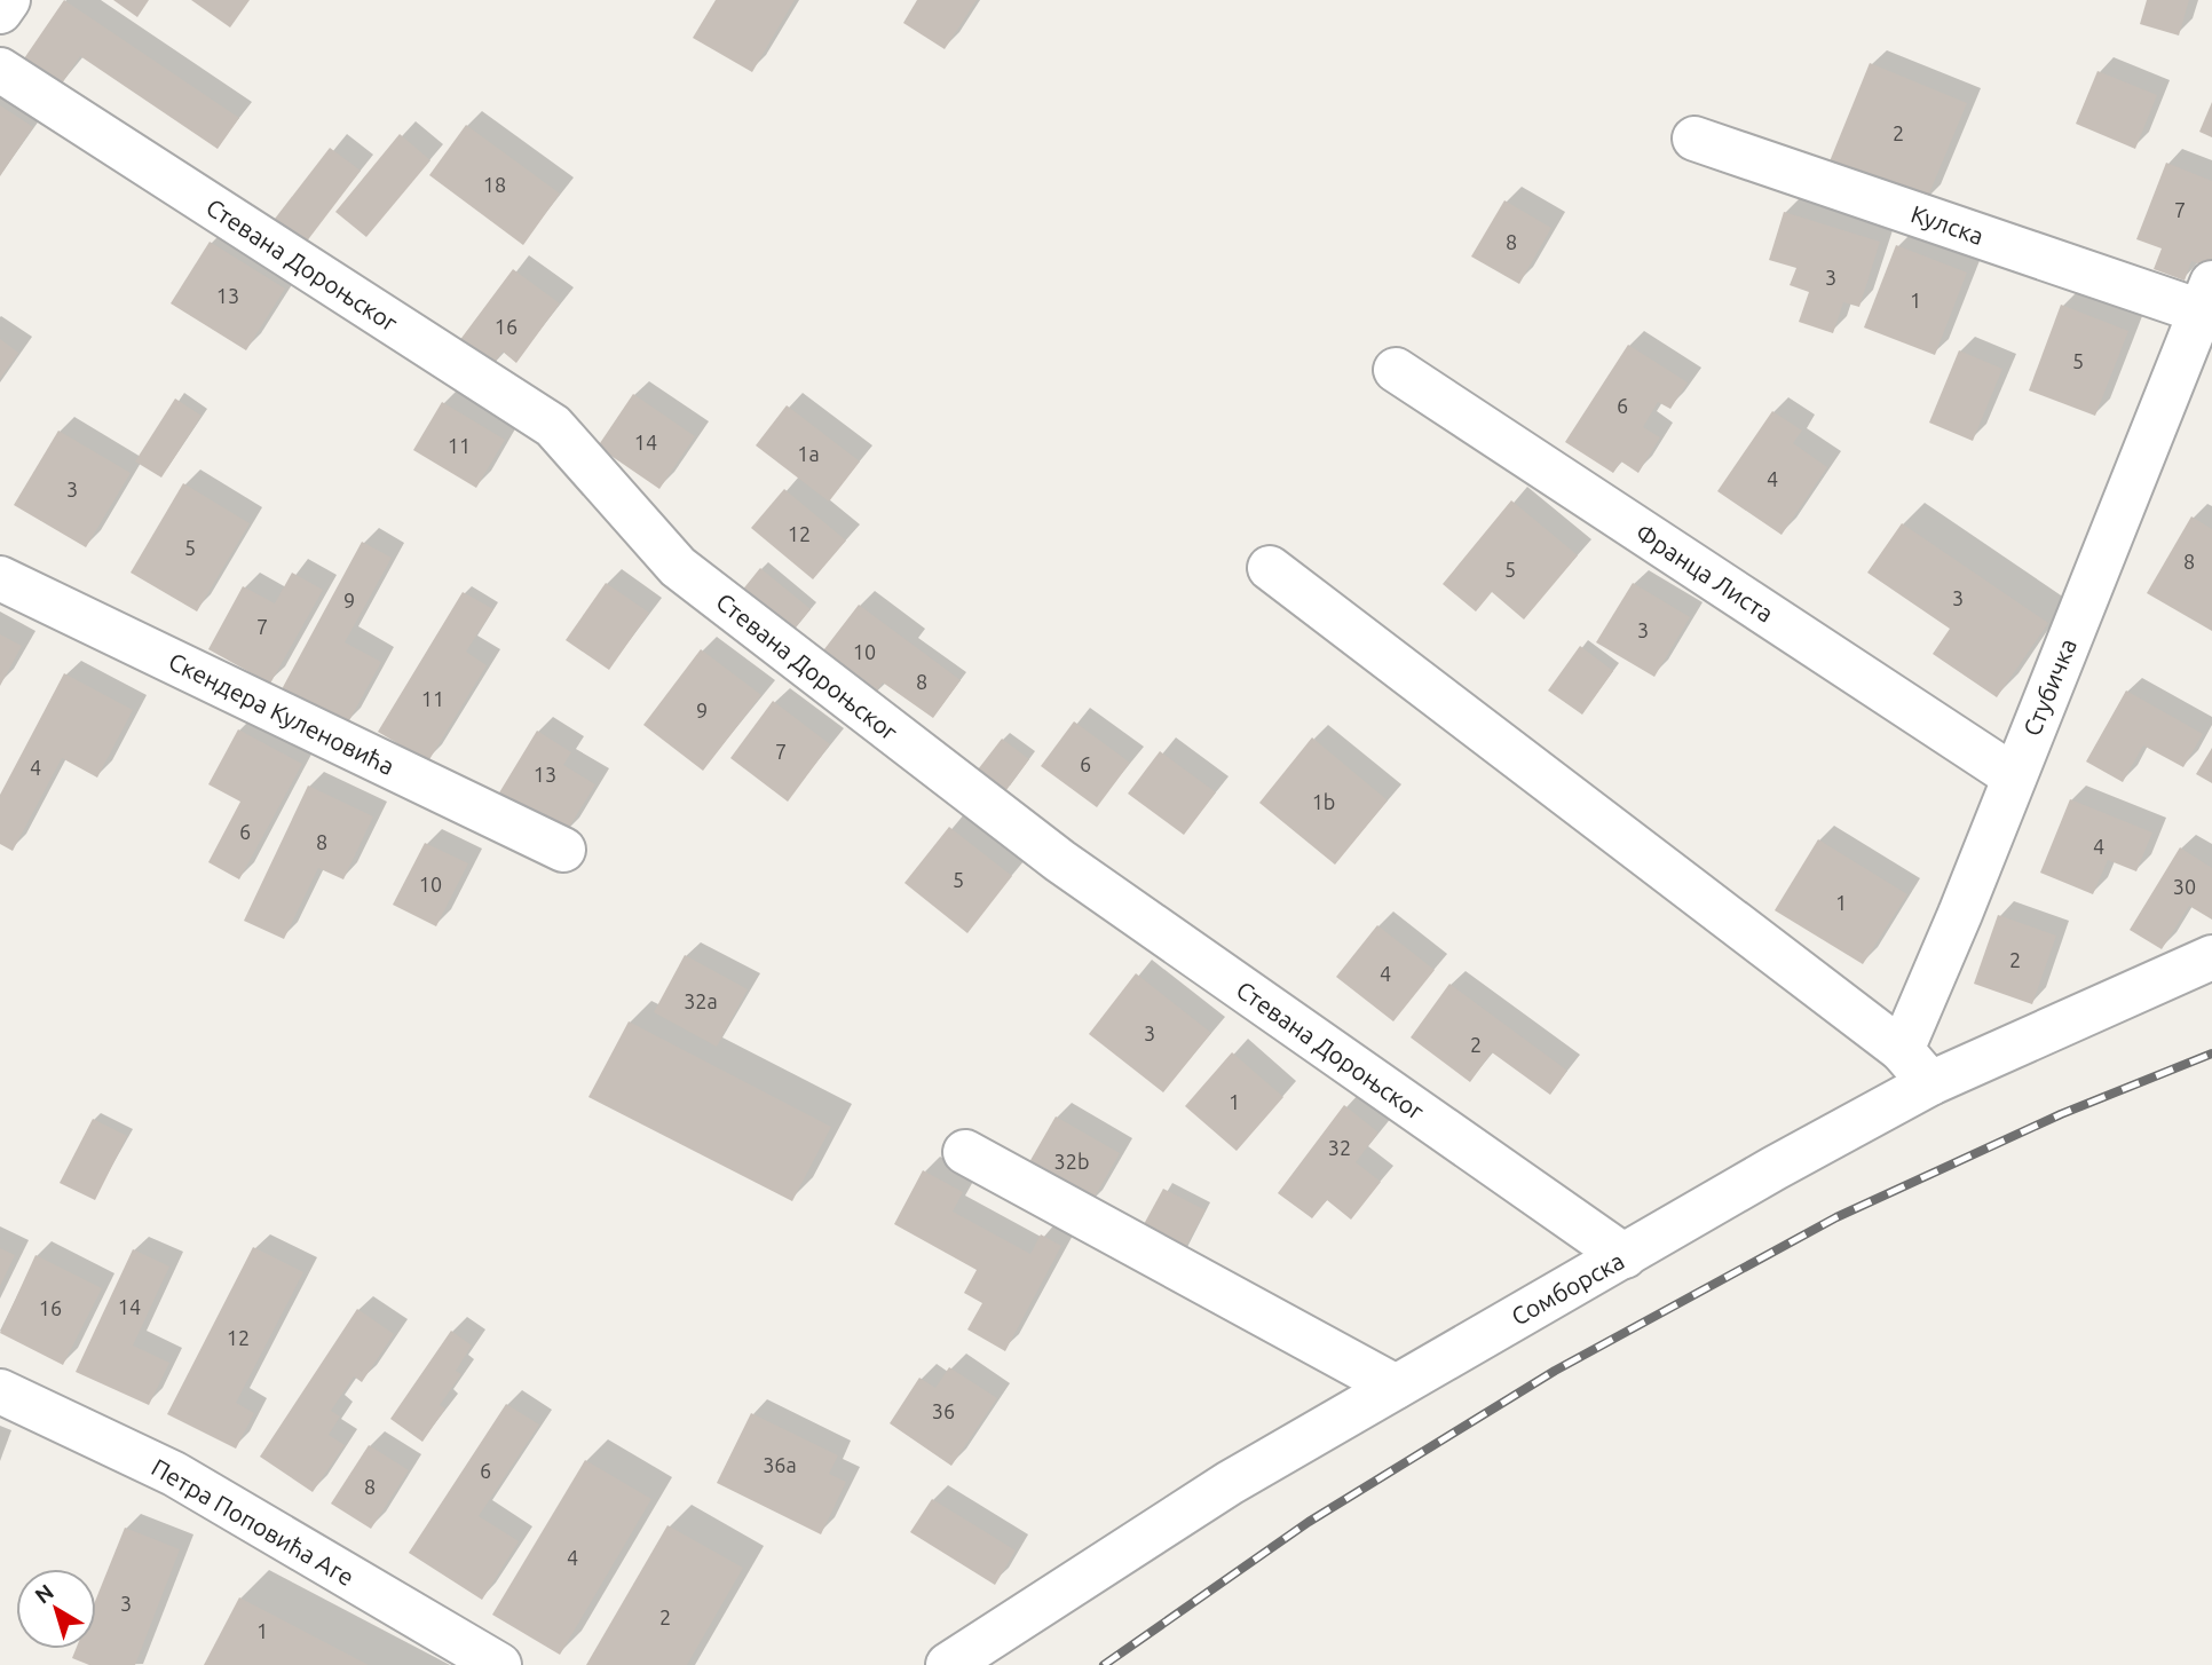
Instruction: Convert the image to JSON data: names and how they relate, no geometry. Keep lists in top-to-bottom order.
{
  "streets": {
    "street": [
      "Кулска",
      "Стевана Дороњског",
      "Франца Листа",
      "Стубичка",
      "Скендера Куленовића",
      "Сомборска",
      "Петра Поповића Аге"
    ]
  },
  "crossings": [
    ["Кулска", "Стубичка"],
    ["Стевана Дороњског", "Сомборска"],
    ["Франца Листа", "Стубичка"]
  ],
  "house_numbers": [
    "2",
    "18",
    "7",
    "8",
    "3",
    "13",
    "1",
    "16",
    "5",
    "6",
    "14",
    "11",
    "1a",
    "4",
    "3",
    "12",
    "5",
    "8",
    "5",
    "3",
    "9",
    "7",
    "3",
    "10",
    "8",
    "11",
    "9",
    "7",
    "6",
    "4",
    "13",
    "1b",
    "6",
    "8",
    "4",
    "5",
    "10",
    "30",
    "1",
    "2",
    "4",
    "32a",
    "3",
    "2",
    "1",
    "32",
    "32b",
    "14",
    "16",
    "12",
    "36",
    "36a",
    "6",
    "8",
    "4",
    "3",
    "2",
    "1"
  ],
  "north": "top left"
}
